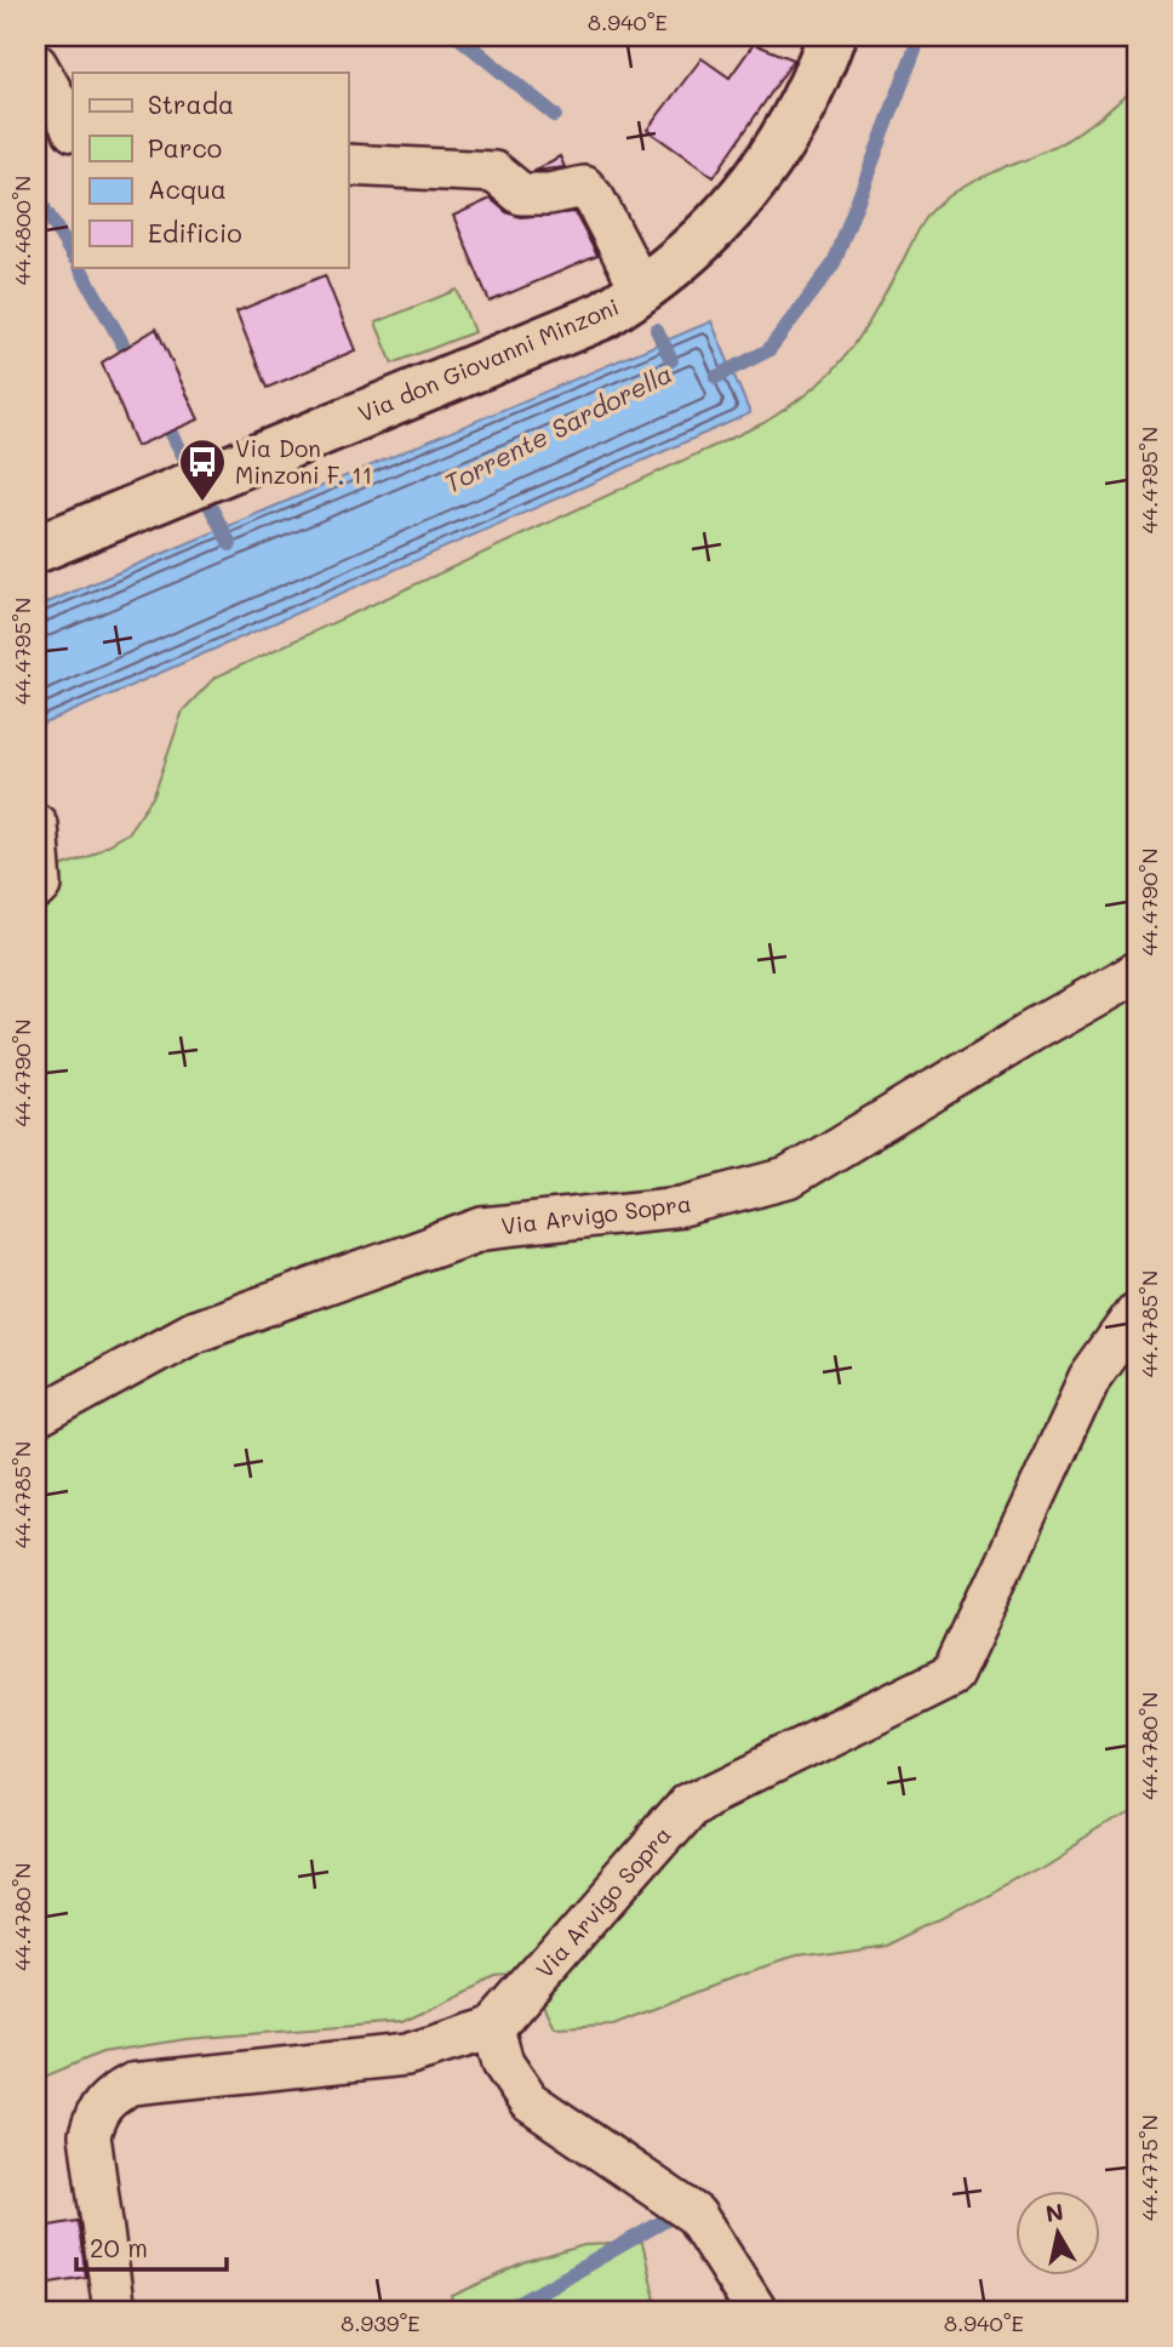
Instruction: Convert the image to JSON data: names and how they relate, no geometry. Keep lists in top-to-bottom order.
{
  "streets": {
    "main road": ["Via don Giovanni Minzoni"],
    "street": ["Via Arvigo Sopra"]
  },
  "water": ["Torrente Sardorella"],
  "places": {
    "bus stop": ["Via Don Minzoni F. 11"]
  },
  "legend": [
    "Strada",
    "Parco",
    "Acqua",
    "Edificio"
  ],
  "scale_bar": "20 m",
  "north": "top",
  "coordinates": [
    "8.940°E",
    "44.4800°N",
    "44.4795°N",
    "44.4790°N",
    "44.4785°N",
    "44.4780°N",
    "44.4775°N",
    "8.939°E"
  ]
}
